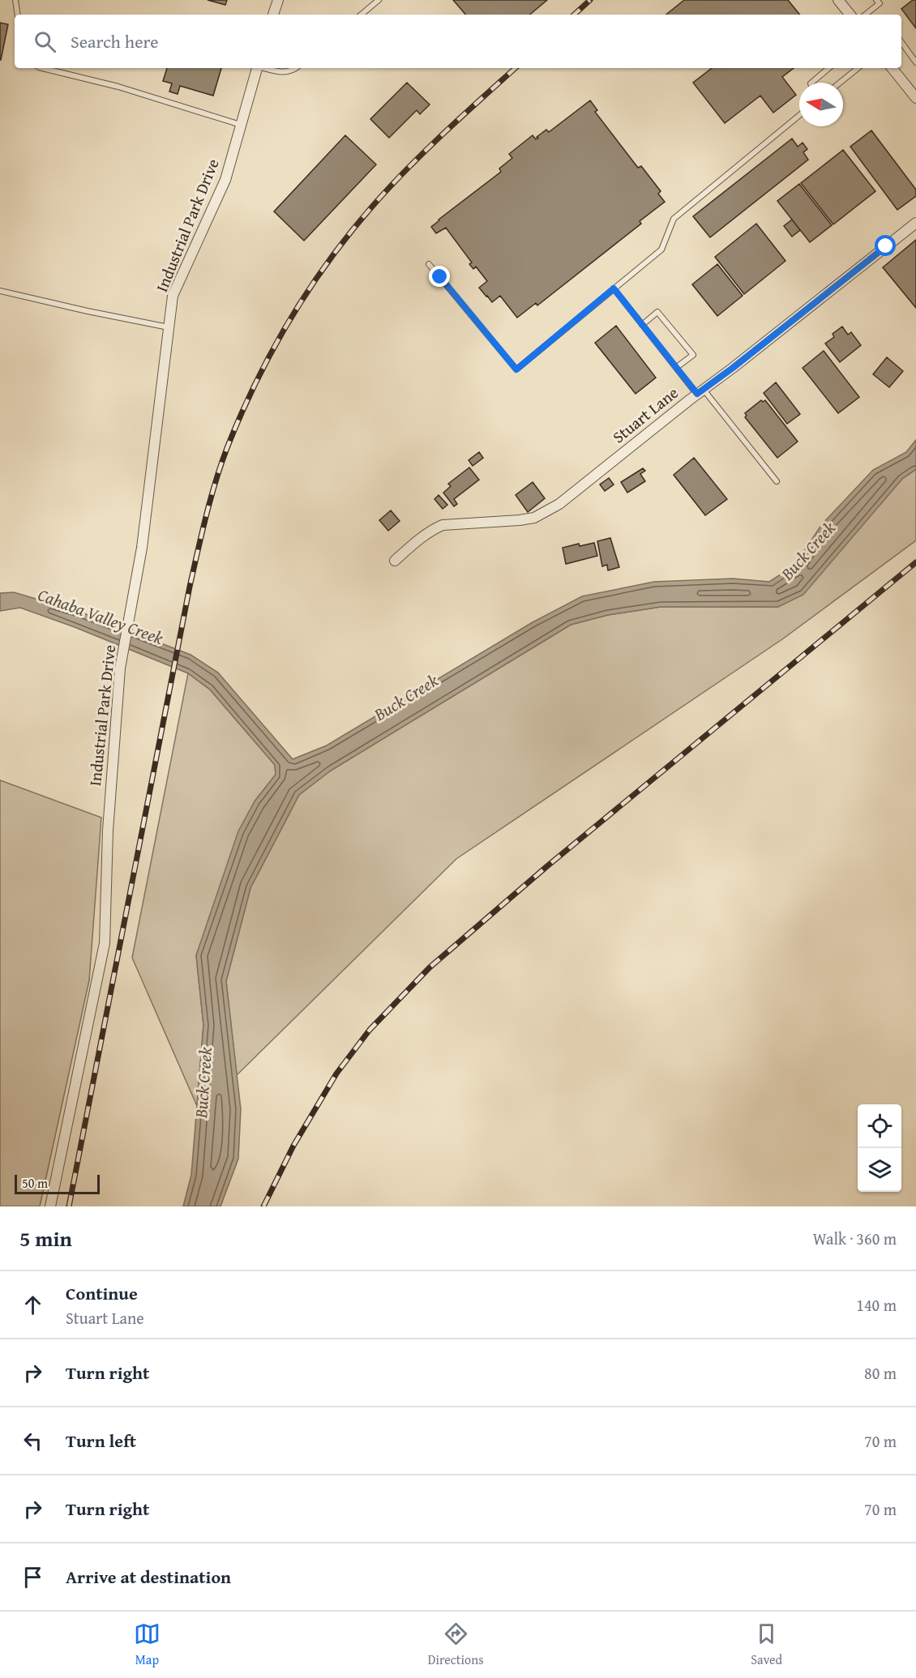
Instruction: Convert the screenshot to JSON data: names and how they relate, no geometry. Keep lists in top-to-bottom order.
{
  "streets": {
    "street": ["Industrial Park Drive", "Stuart Lane"]
  },
  "water": ["Buck Creek", "Cahaba Valley Creek"],
  "scale_bar": "50 m",
  "north": "left",
  "page": {
    "search": "Search here",
    "scale": "50 m",
    "heading": ["5 min", "Walk · 360 m"],
    "list": [
      ["Continue", "Stuart Lane", "140 m"],
      ["Turn right", "80 m"],
      ["Turn left", "70 m"],
      ["Turn right", "70 m"],
      "Arrive at destination"
    ],
    "nav": ["Map", "Directions", "Saved"]
  }
}
